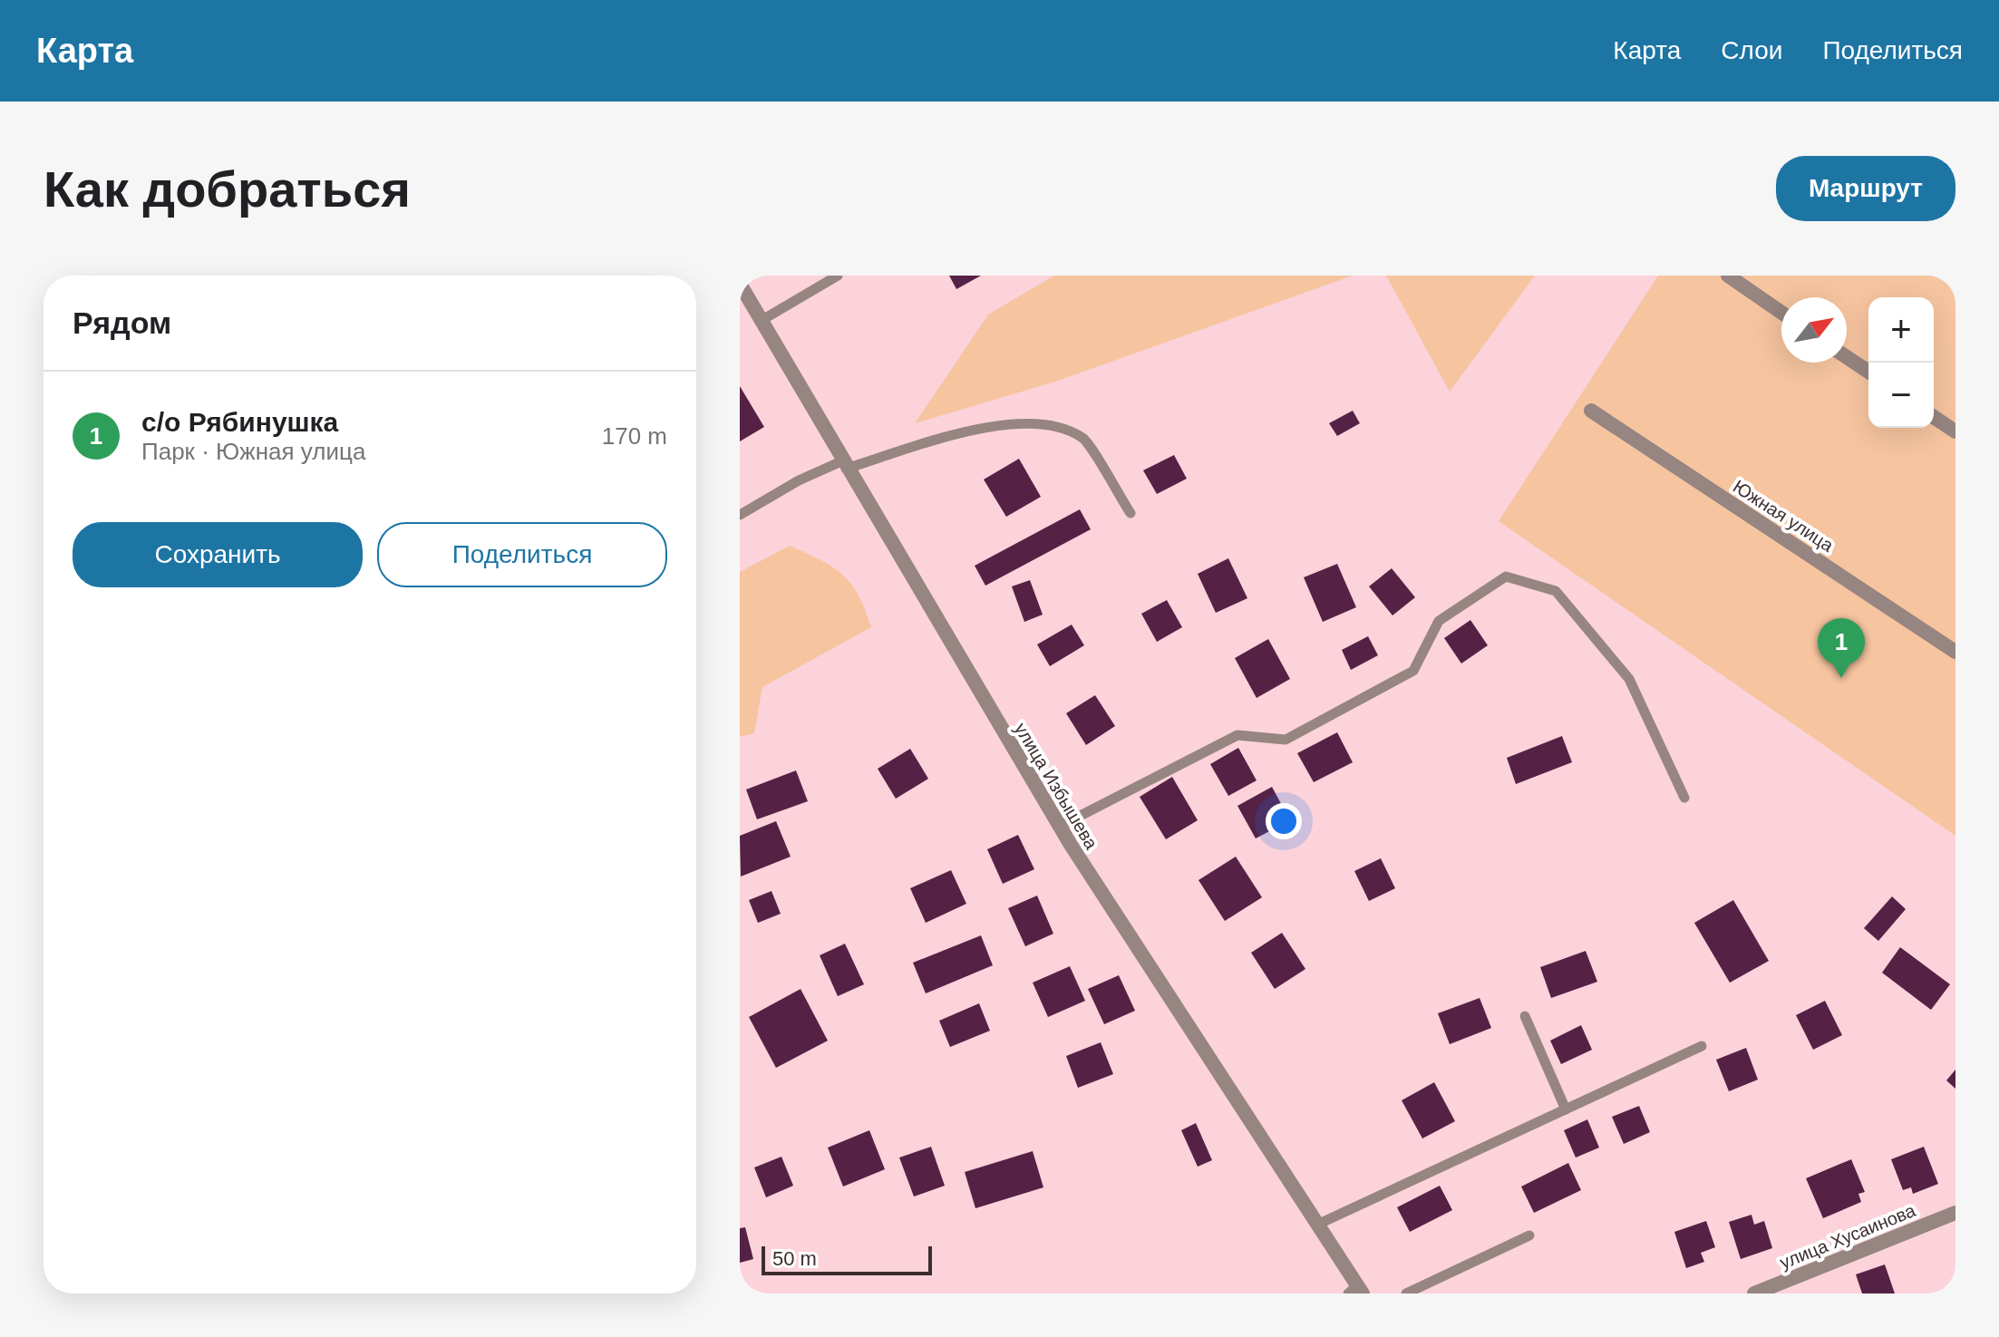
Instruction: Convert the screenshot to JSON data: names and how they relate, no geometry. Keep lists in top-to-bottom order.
{
  "streets": {
    "street": ["Южная улица", "улица Избышева", "улица Хусаинова"]
  },
  "scale_bar": "50 m",
  "north": "top right",
  "page": {
    "header": "Карта",
    "nav": ["Карта", "Слои", "Поделиться"],
    "buttons": [
      "Маршрут",
      ["Сохранить", "Поделиться"]
    ],
    "title": "Как добраться",
    "heading": "Рядом",
    "map_buttons": ["+", "−"],
    "list": [
      {
        "mark": "1",
        "name": "с/о Рябинушка",
        "note": "Парк · Южная улица",
        "value": "170 m"
      }
    ],
    "pins": "1",
    "scale": "50 m"
  }
}
